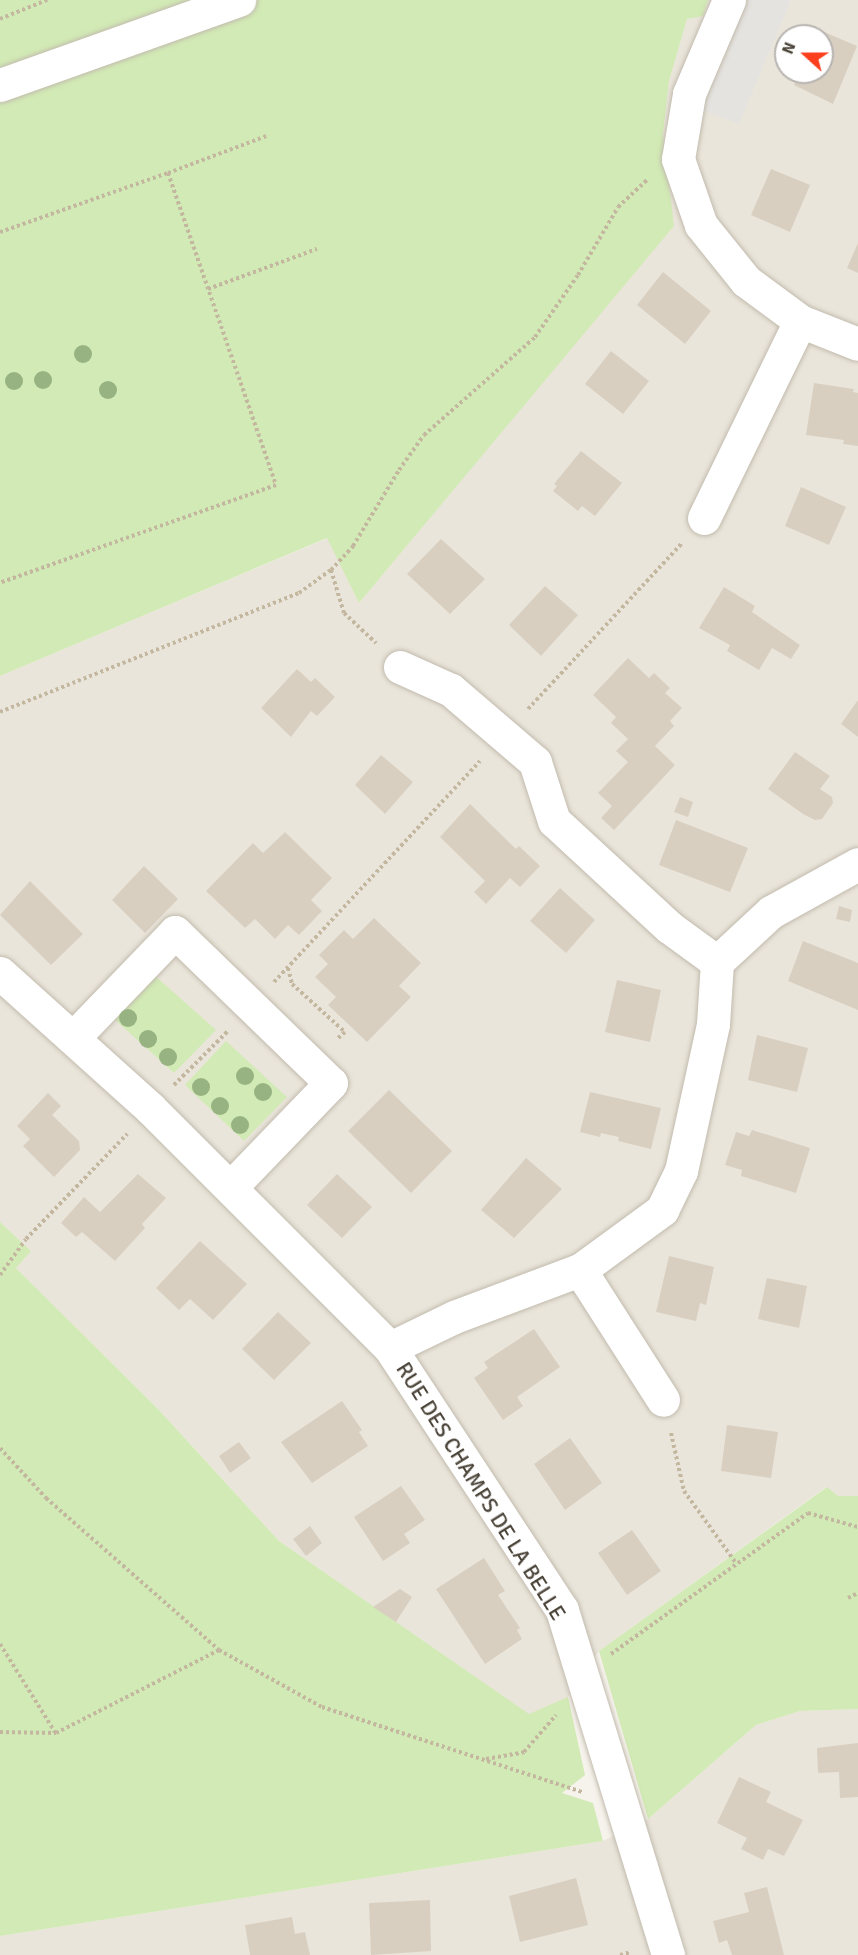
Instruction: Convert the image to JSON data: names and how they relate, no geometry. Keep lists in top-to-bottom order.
{
  "streets": {
    "street": ["RUE DES CHAMPS DE LA BELLE"]
  },
  "north": "left"
}
